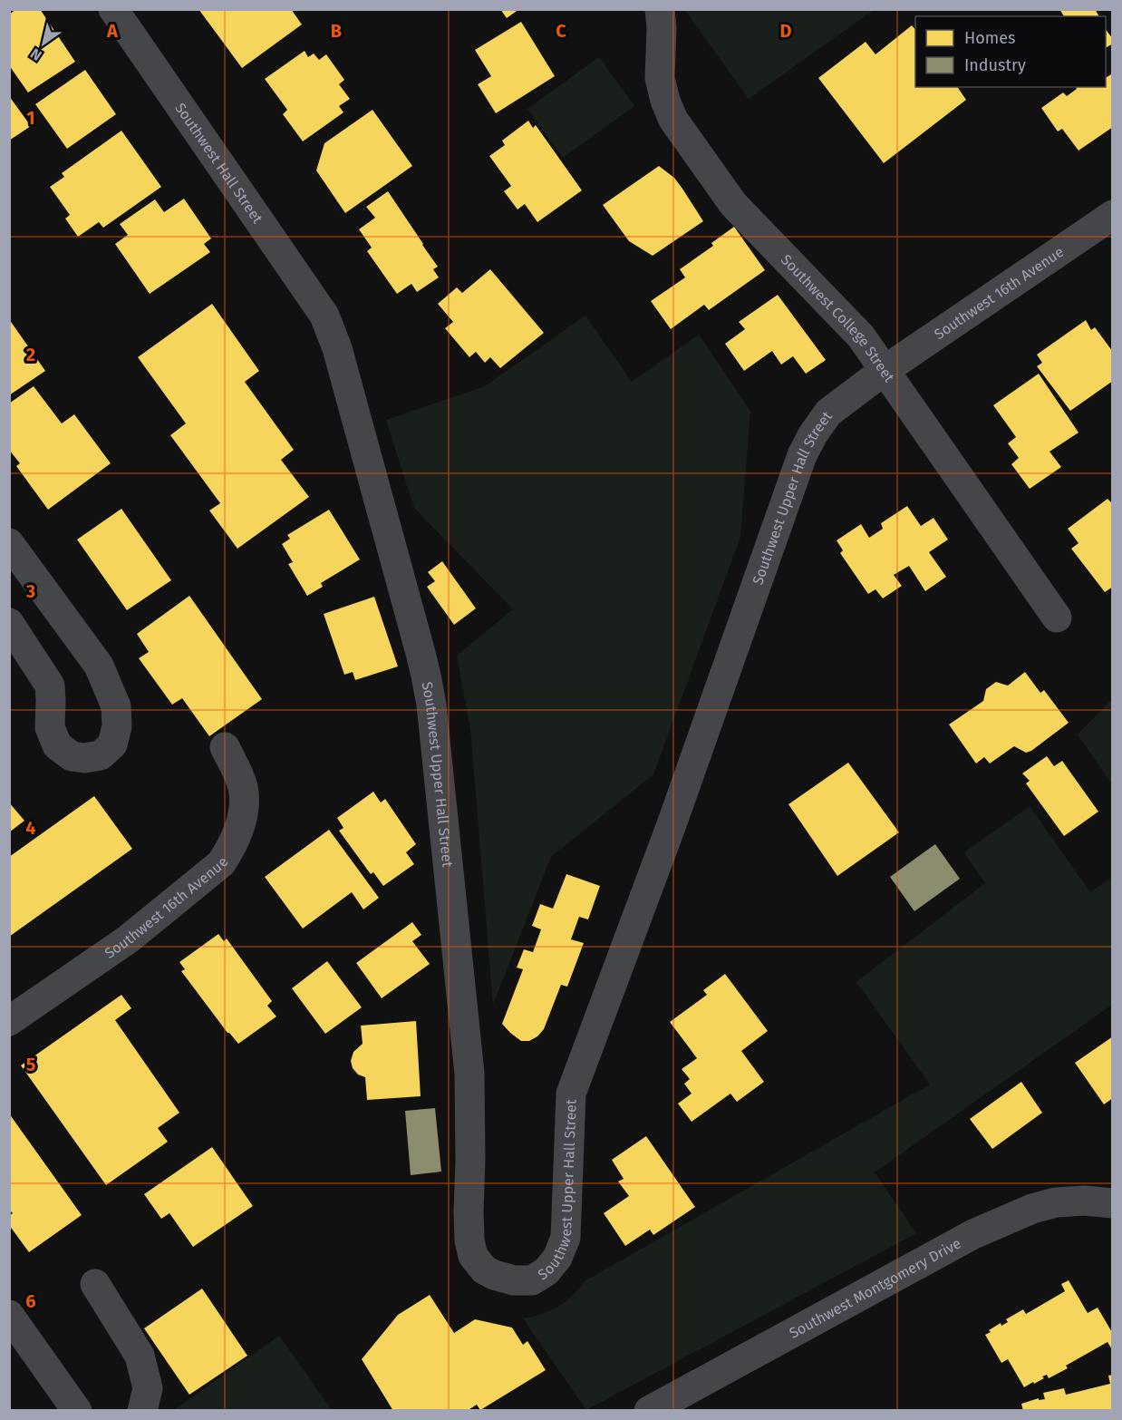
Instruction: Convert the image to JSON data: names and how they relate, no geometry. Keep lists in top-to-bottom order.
{
  "streets": {
    "street": [
      "Southwest Hall Street",
      "Southwest 16th Avenue",
      "Southwest College Street",
      "Southwest Upper Hall Street",
      "Southwest Montgomery Drive"
    ]
  },
  "crossings": [
    ["Southwest Hall Street", "Southwest Upper Hall Street"],
    ["Southwest 16th Avenue", "Southwest College Street"],
    ["Southwest 16th Avenue", "Southwest Upper Hall Street"],
    ["Southwest College Street", "Southwest Upper Hall Street"]
  ],
  "legend": ["Homes", "Industry"],
  "north": "bottom left",
  "grid": {
    "columns": [
      "A",
      "B",
      "C",
      "D"
    ],
    "rows": [
      "1",
      "2",
      "3",
      "4",
      "5",
      "6"
    ]
  }
}
